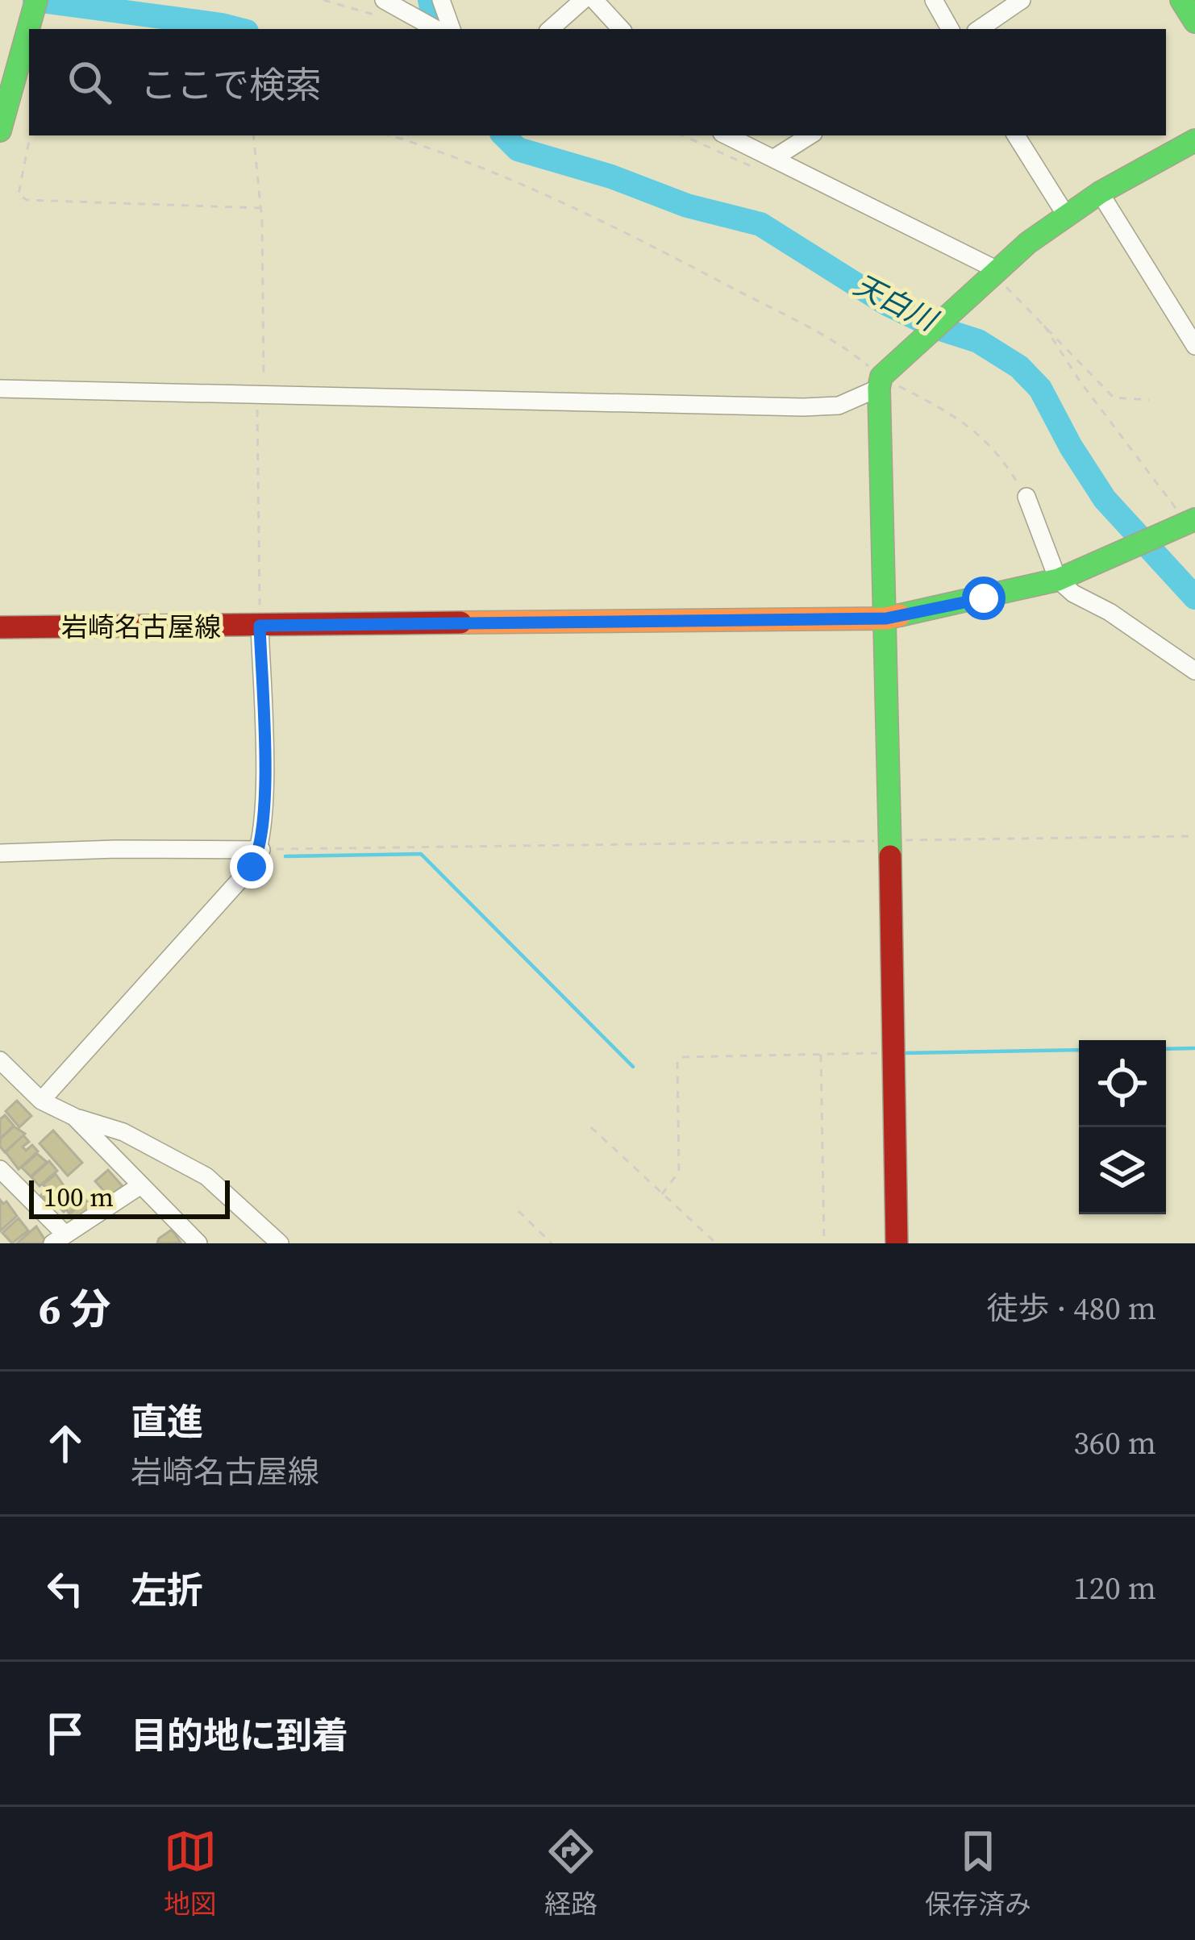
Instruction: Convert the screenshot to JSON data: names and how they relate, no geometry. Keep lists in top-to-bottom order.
{
  "streets": {
    "main road": ["岩崎名古屋線"]
  },
  "water": ["天白川"],
  "scale_bar": "100 m",
  "page": {
    "search": "ここで検索",
    "scale": "100 m",
    "heading": ["6 分", "徒歩 · 480 m"],
    "list": [
      ["直進", "岩崎名古屋線", "360 m"],
      ["左折", "120 m"],
      "目的地に到着"
    ],
    "nav": ["地図", "経路", "保存済み"]
  }
}
